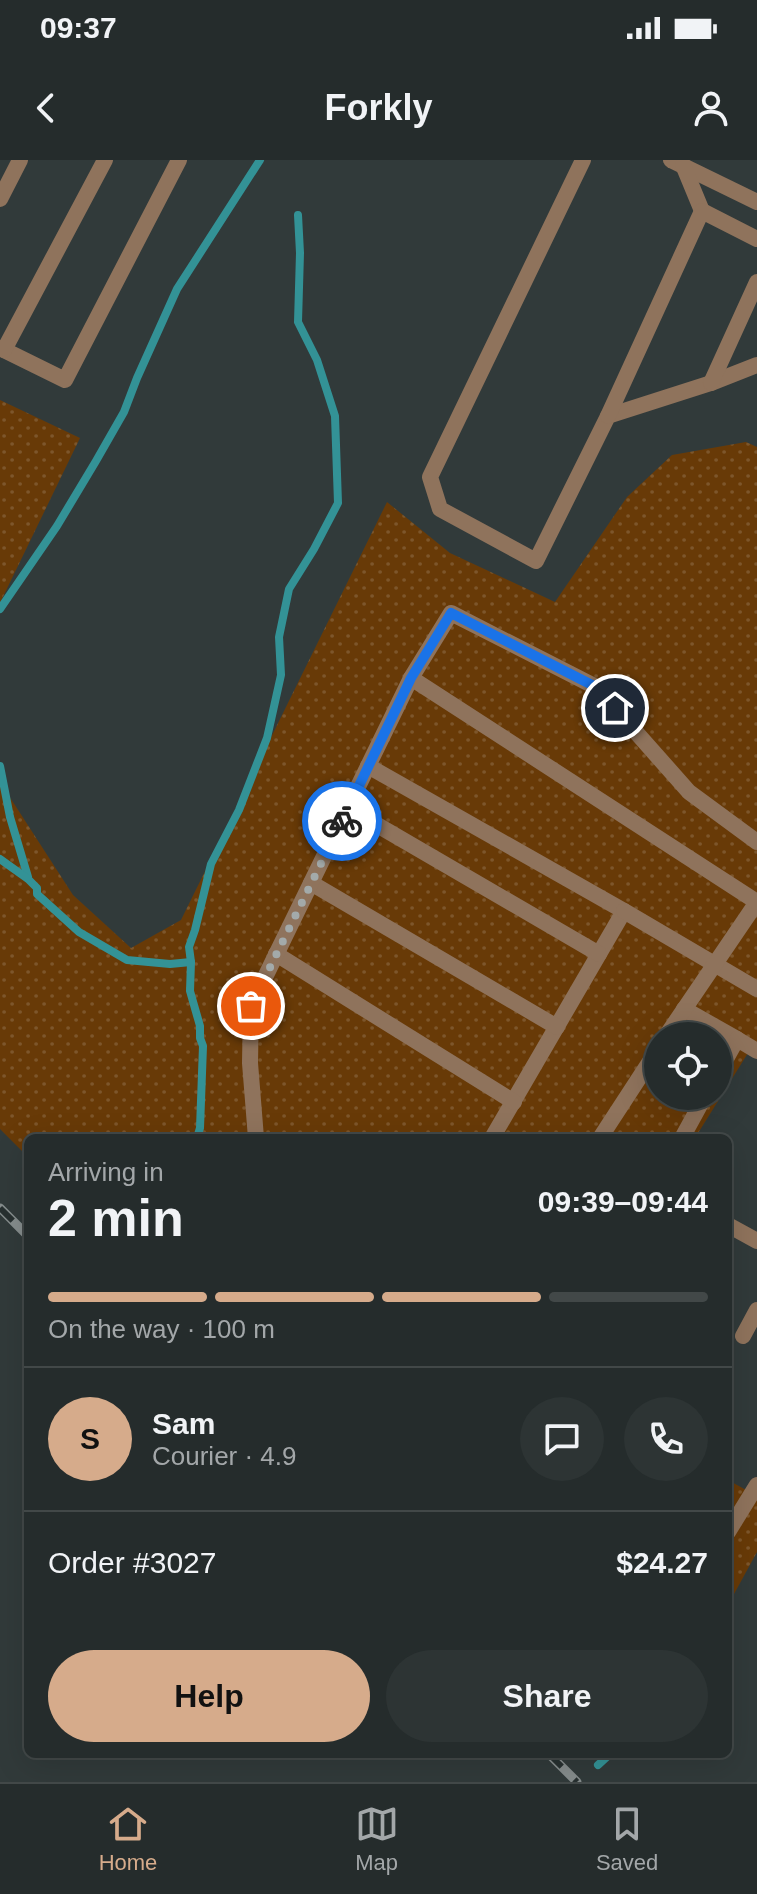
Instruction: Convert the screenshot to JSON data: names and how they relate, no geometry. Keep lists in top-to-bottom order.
{
  "page": {
    "status": "09:37",
    "header": "Forkly",
    "heading": ["2 min", "Arriving in", "09:39–09:44"],
    "panel": [
      "Sam",
      "Courier · 4.9",
      "Order #3027",
      "$24.27"
    ],
    "bar": "On the way · 100 m",
    "round": "S",
    "buttons": ["Help", "Share"],
    "tabs": ["Home", "Map", "Saved"]
  }
}
